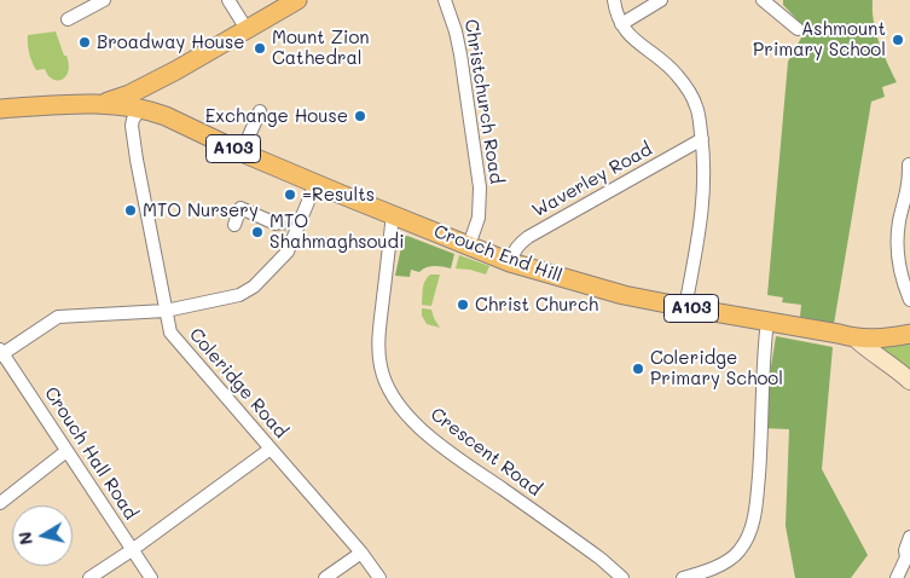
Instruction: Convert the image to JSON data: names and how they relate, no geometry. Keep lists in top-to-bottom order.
{
  "streets": {
    "main road": ["A103", "Crouch End Hill"],
    "street": [
      "Christchurch Road",
      "Waverley Road",
      "Coleridge Road",
      "Crescent Road",
      "Crouch Hall Road"
    ]
  },
  "crossings": [
    ["Christchurch Road", "Crouch End Hill"],
    ["A103", "Crouch End Hill"],
    ["A103", "Coleridge Road"],
    ["Waverley Road", "Crouch End Hill"],
    ["Crouch End Hill", "Coleridge Road"],
    ["Crouch End Hill", "Crescent Road"]
  ],
  "places": [
    "Ashmount Primary School",
    "Broadway House",
    "Mount Zion Cathedral",
    "Exchange House",
    "=Results",
    "MTO Nursery",
    "MTO Shahmaghsoudi",
    "Christ Church",
    "Coleridge Primary School"
  ],
  "north": "left"
}
